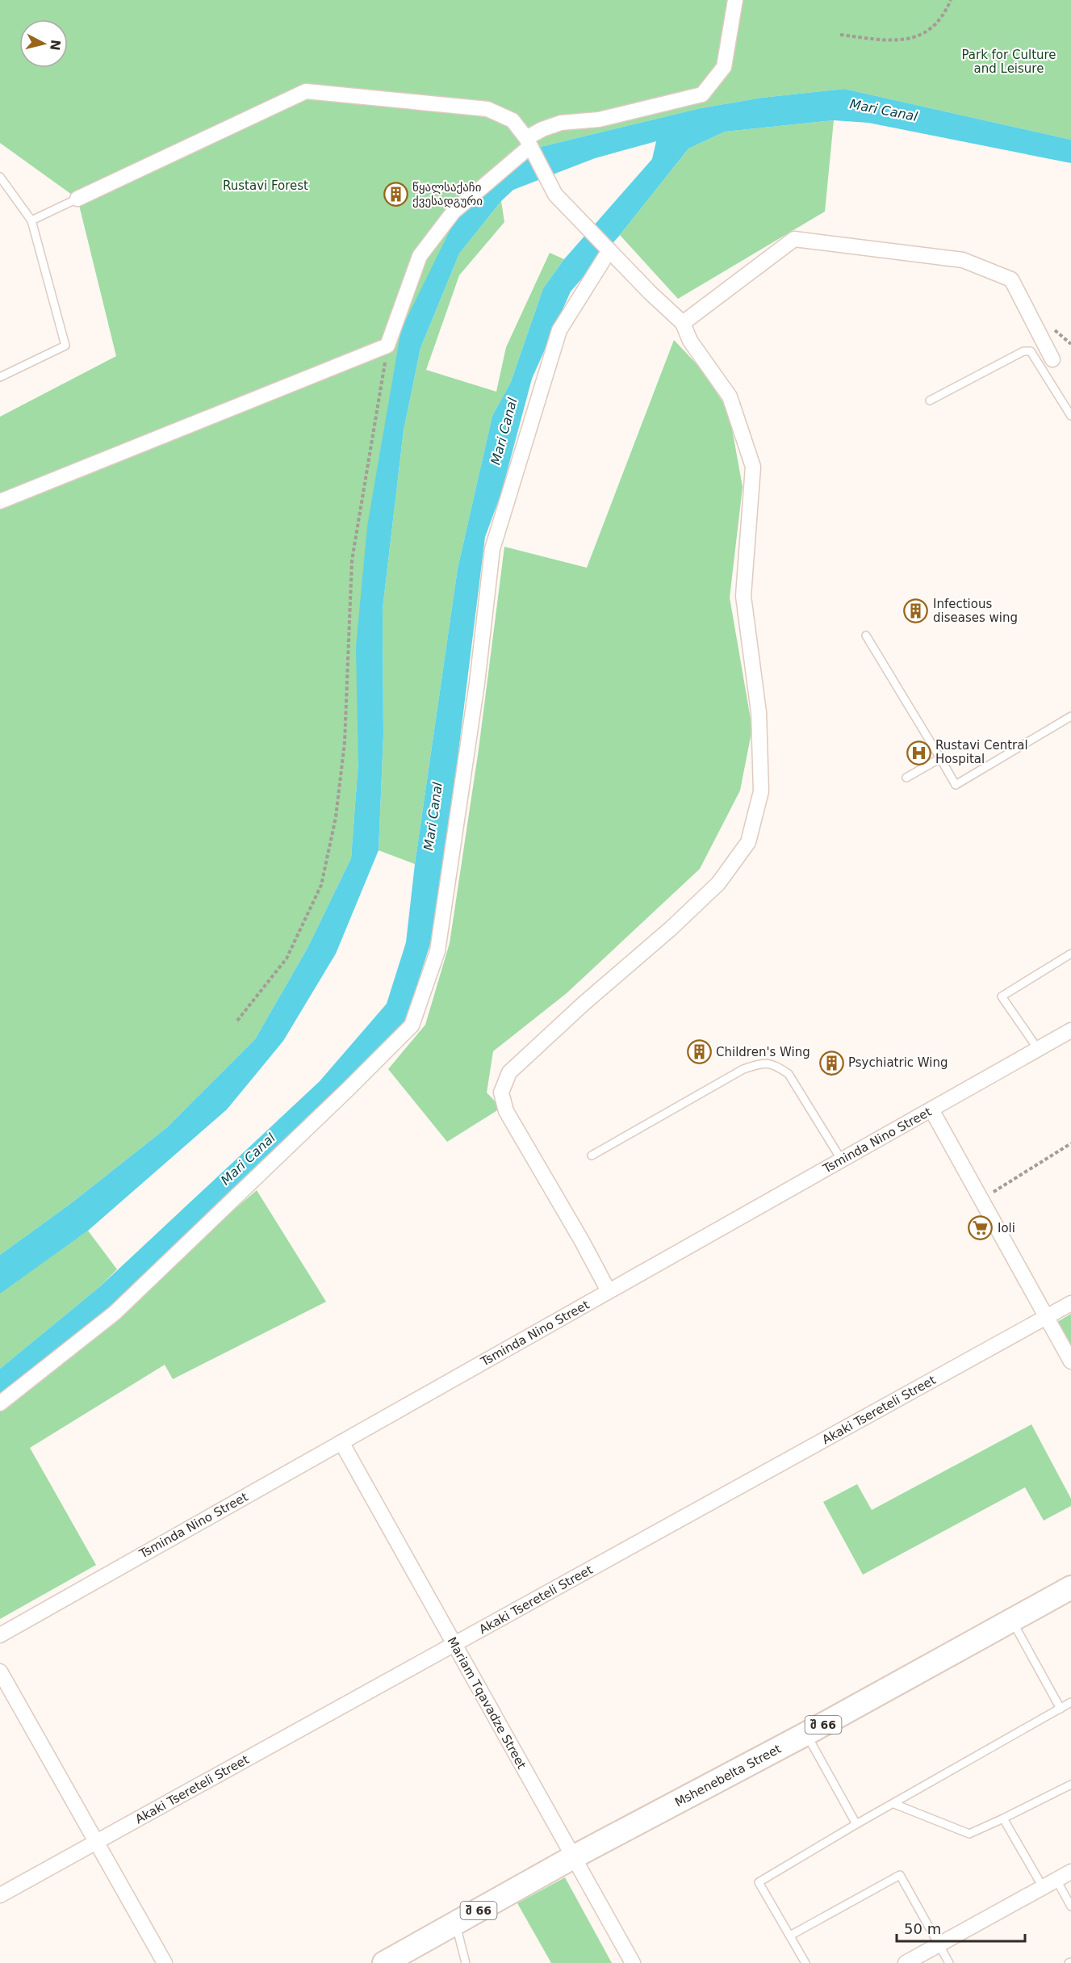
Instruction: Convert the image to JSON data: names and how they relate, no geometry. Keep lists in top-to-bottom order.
{
  "streets": {
    "main road": ["შ 66", "Mshenebelta Street"],
    "street": ["Tsminda Nino Street", "Akaki Tsereteli Street", "Mariam Tqavadze Street"]
  },
  "crossings": [
    ["Tsminda Nino Street", "Mariam Tqavadze Street"],
    ["Akaki Tsereteli Street", "Mariam Tqavadze Street"],
    ["Mariam Tqavadze Street", "Mshenebelta Street"]
  ],
  "water": ["Mari Canal"],
  "parks": ["Park for Culture and Leisure", "Rustavi Forest"],
  "places": {
    "building": [
      "წყალსაქაჩი ქვესადგური",
      "Infectious diseases wing",
      "Children's Wing",
      "Psychiatric Wing"
    ],
    "hospital": ["Rustavi Central Hospital"],
    "supermarket": ["Ioli"]
  },
  "scale_bar": "50 m",
  "north": "right"
}
